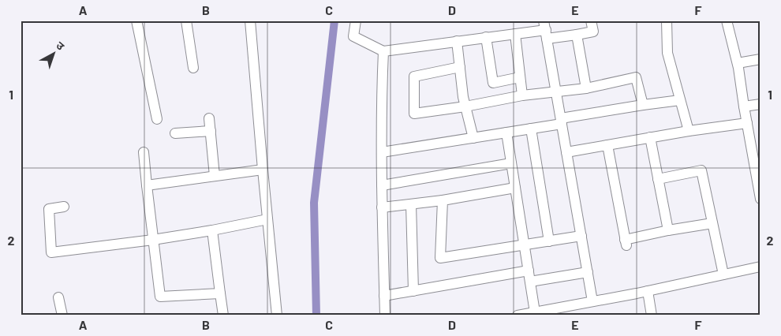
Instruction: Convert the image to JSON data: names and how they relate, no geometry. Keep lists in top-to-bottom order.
{
  "north": "top right",
  "grid": {
    "columns": [
      "A",
      "B",
      "C",
      "D",
      "E",
      "F"
    ],
    "rows": ["1", "2"]
  }
}
